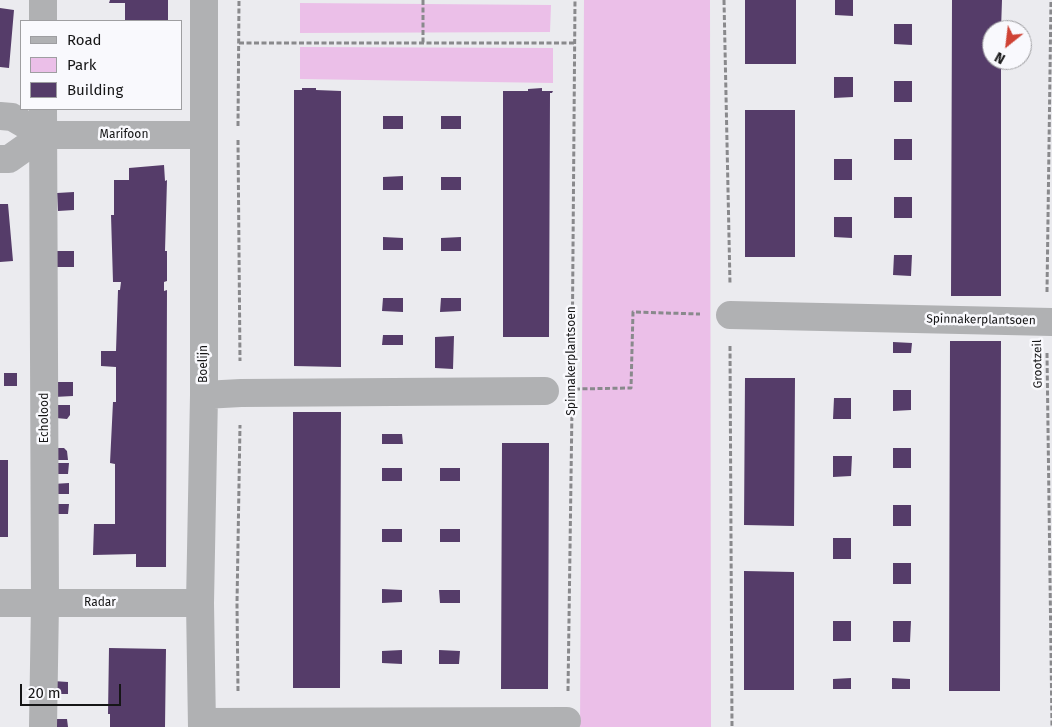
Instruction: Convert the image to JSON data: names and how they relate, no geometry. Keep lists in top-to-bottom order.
{
  "streets": {
    "street": [
      "Marifoon",
      "Spinnakerplantsoen",
      "Boelijn",
      "Echolood",
      "Radar"
    ],
    "path": ["Grootzeil"]
  },
  "crossings": [
    ["Marifoon", "Boelijn"],
    ["Marifoon", "Echolood"],
    ["Spinnakerplantsoen", "Grootzeil"],
    ["Boelijn", "Radar"],
    ["Echolood", "Radar"]
  ],
  "legend": ["Road", "Park", "Building"],
  "scale_bar": "20 m",
  "north": "bottom left"
}
